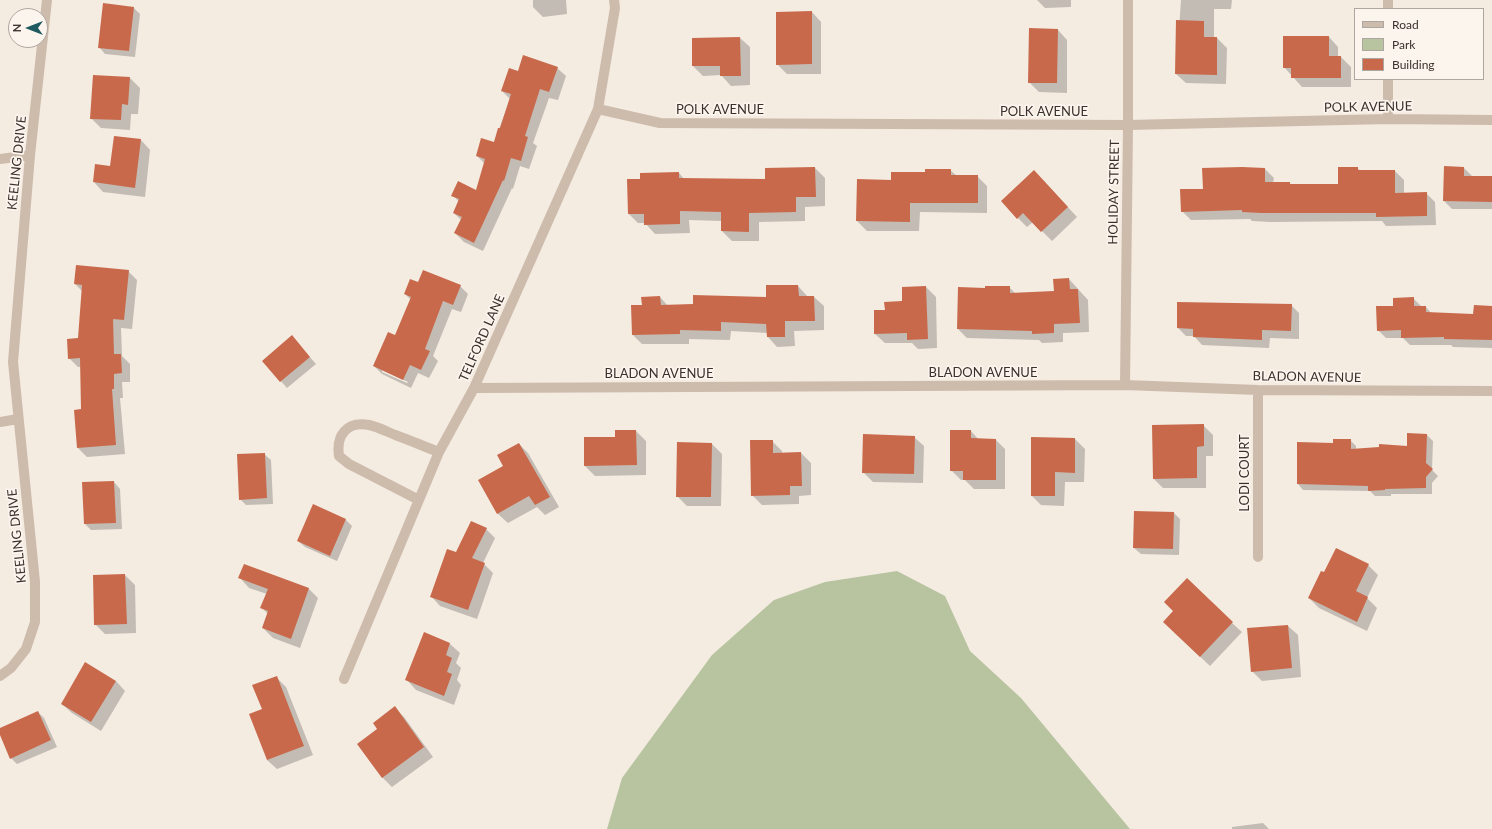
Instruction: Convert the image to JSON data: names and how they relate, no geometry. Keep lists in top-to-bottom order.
{
  "streets": {
    "street": [
      "POLK AVENUE",
      "KEELING DRIVE",
      "HOLIDAY STREET",
      "TELFORD LANE",
      "BLADON AVENUE",
      "LODI COURT"
    ]
  },
  "crossings": [
    ["POLK AVENUE", "HOLIDAY STREET"],
    ["POLK AVENUE", "TELFORD LANE"],
    ["HOLIDAY STREET", "BLADON AVENUE"],
    ["TELFORD LANE", "BLADON AVENUE"],
    ["BLADON AVENUE", "LODI COURT"]
  ],
  "legend": ["Road", "Park", "Building"],
  "north": "left"
}
